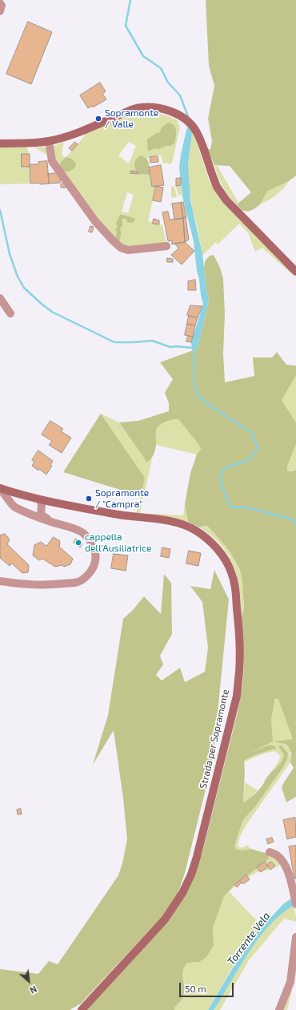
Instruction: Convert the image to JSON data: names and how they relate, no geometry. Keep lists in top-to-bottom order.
{
  "streets": {
    "main road": ["Strada per Sopramonte"]
  },
  "water": ["Torrente Vela"],
  "places": ["Sopramonte / Valle", "Sopramonte / \"Campra\"", "cappella dell'Ausiliatrice"],
  "scale_bar": "50 m",
  "north": "bottom right"
}
